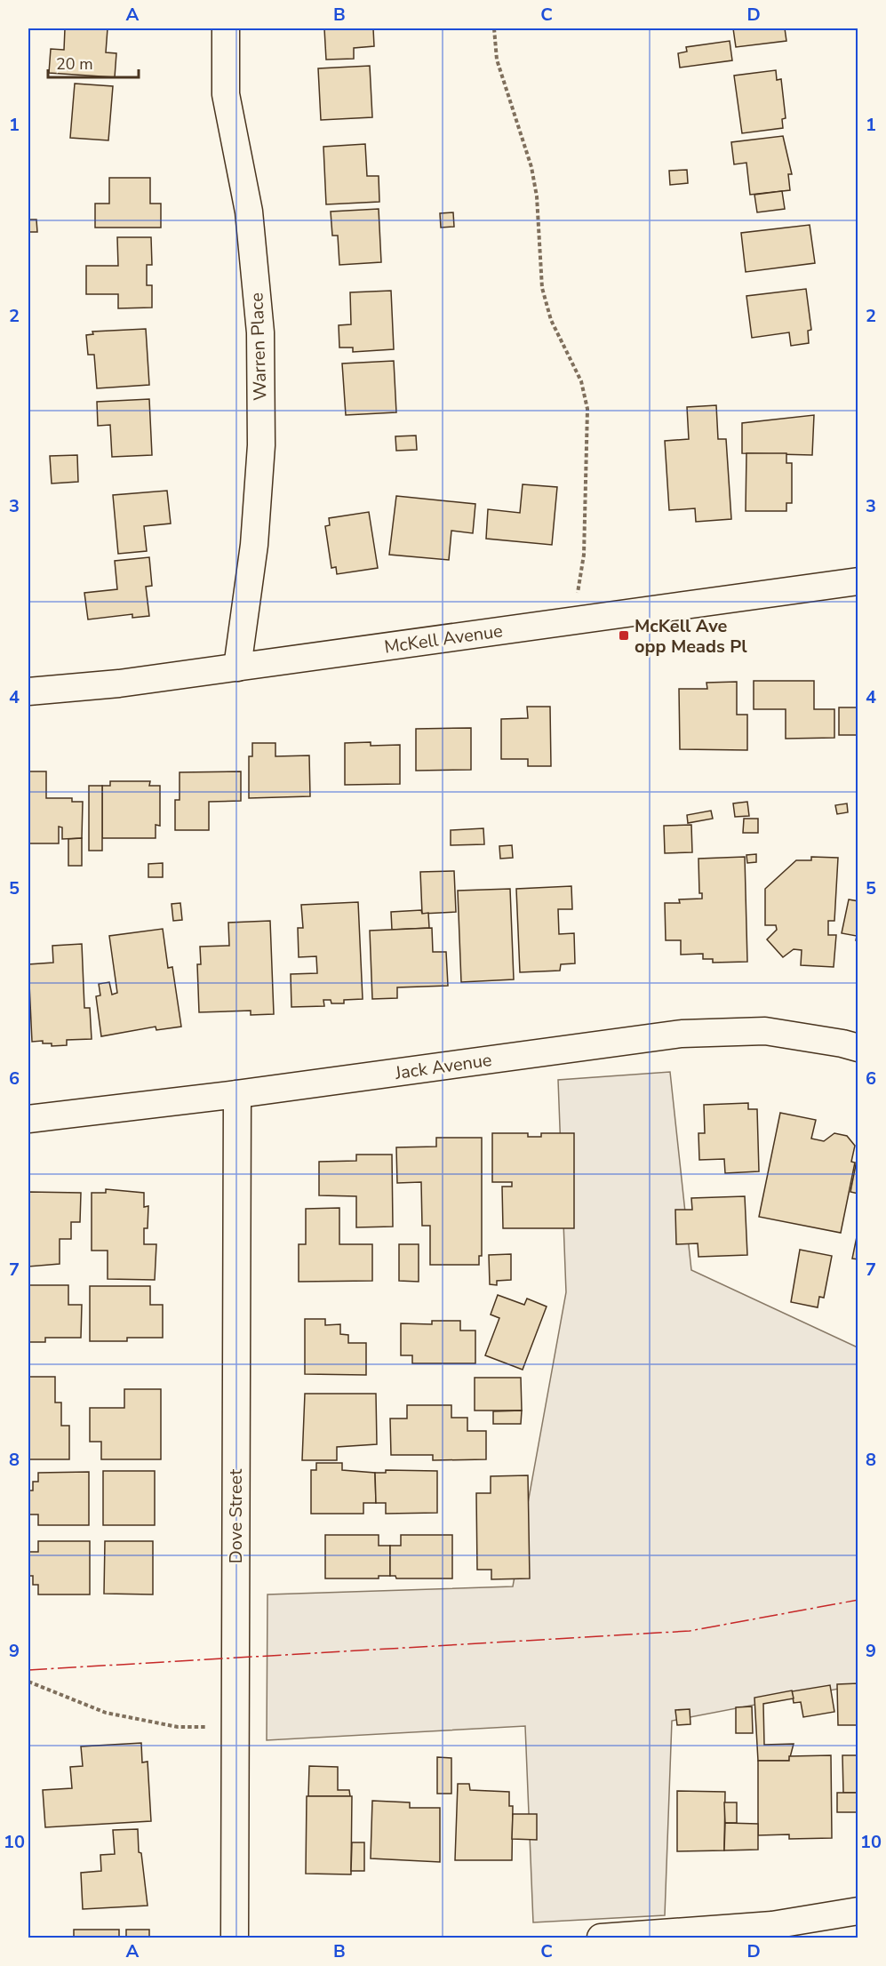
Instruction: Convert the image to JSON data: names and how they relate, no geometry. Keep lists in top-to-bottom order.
{
  "streets": {
    "street": [
      "Warren Place",
      "McKell Avenue",
      "Jack Avenue",
      "Dove Street"
    ]
  },
  "crossings": [
    ["Warren Place", "McKell Avenue"],
    ["Jack Avenue", "Dove Street"]
  ],
  "places": {
    "transit": ["McKell Ave opp Meads Pl"]
  },
  "scale_bar": "20 m",
  "grid": {
    "columns": [
      "A",
      "B",
      "C",
      "D"
    ],
    "rows": [
      "1",
      "2",
      "3",
      "4",
      "5",
      "6",
      "7",
      "8",
      "9",
      "10"
    ]
  }
}
